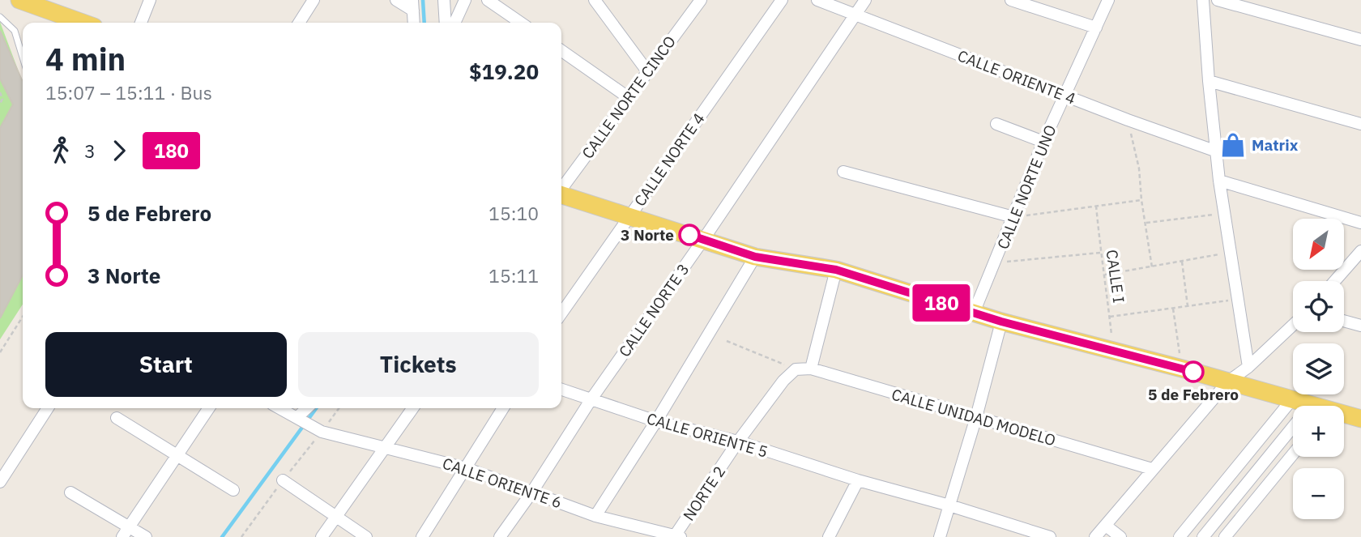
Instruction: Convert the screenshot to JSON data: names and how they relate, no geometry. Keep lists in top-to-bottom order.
{
  "streets": {
    "street": [
      "CALLE ORIENTE 4",
      "CALLE NORTE CINCO",
      "CALLE NORTE 4",
      "CALLE NORTE UNO",
      "CALLE NORTE 3",
      "CALLE UNIDAD MODELO",
      "CALLE ORIENTE 5",
      "CALLE ORIENTE 6",
      "NORTE 2"
    ],
    "path": ["CALLE I"]
  },
  "crossings": [
    ["CALLE ORIENTE 4", "CALLE NORTE UNO"],
    ["CALLE ORIENTE 4", "CALLE NORTE 3"],
    ["CALLE NORTE 3", "CALLE ORIENTE 5"],
    ["CALLE NORTE 3", "CALLE ORIENTE 6"],
    ["CALLE UNIDAD MODELO", "NORTE 2"],
    ["CALLE ORIENTE 5", "NORTE 2"],
    ["CALLE ORIENTE 6", "NORTE 2"]
  ],
  "places": {
    "shop": ["Matrix"],
    "other": ["3 Norte", "5 de Febrero"]
  },
  "lines": ["bus line 180"],
  "north": "bottom left",
  "page": {
    "on_map": "180",
    "heading": ["4 min", "15:07 – 15:11 · Bus", "$19.20"],
    "legs": ["3", "180"],
    "list": [
      {
        "name": "5 de Febrero",
        "value": "15:10"
      },
      {
        "name": "3 Norte",
        "value": "15:11"
      }
    ],
    "map_buttons": ["+", "−"],
    "buttons": ["Start", "Tickets"]
  }
}
